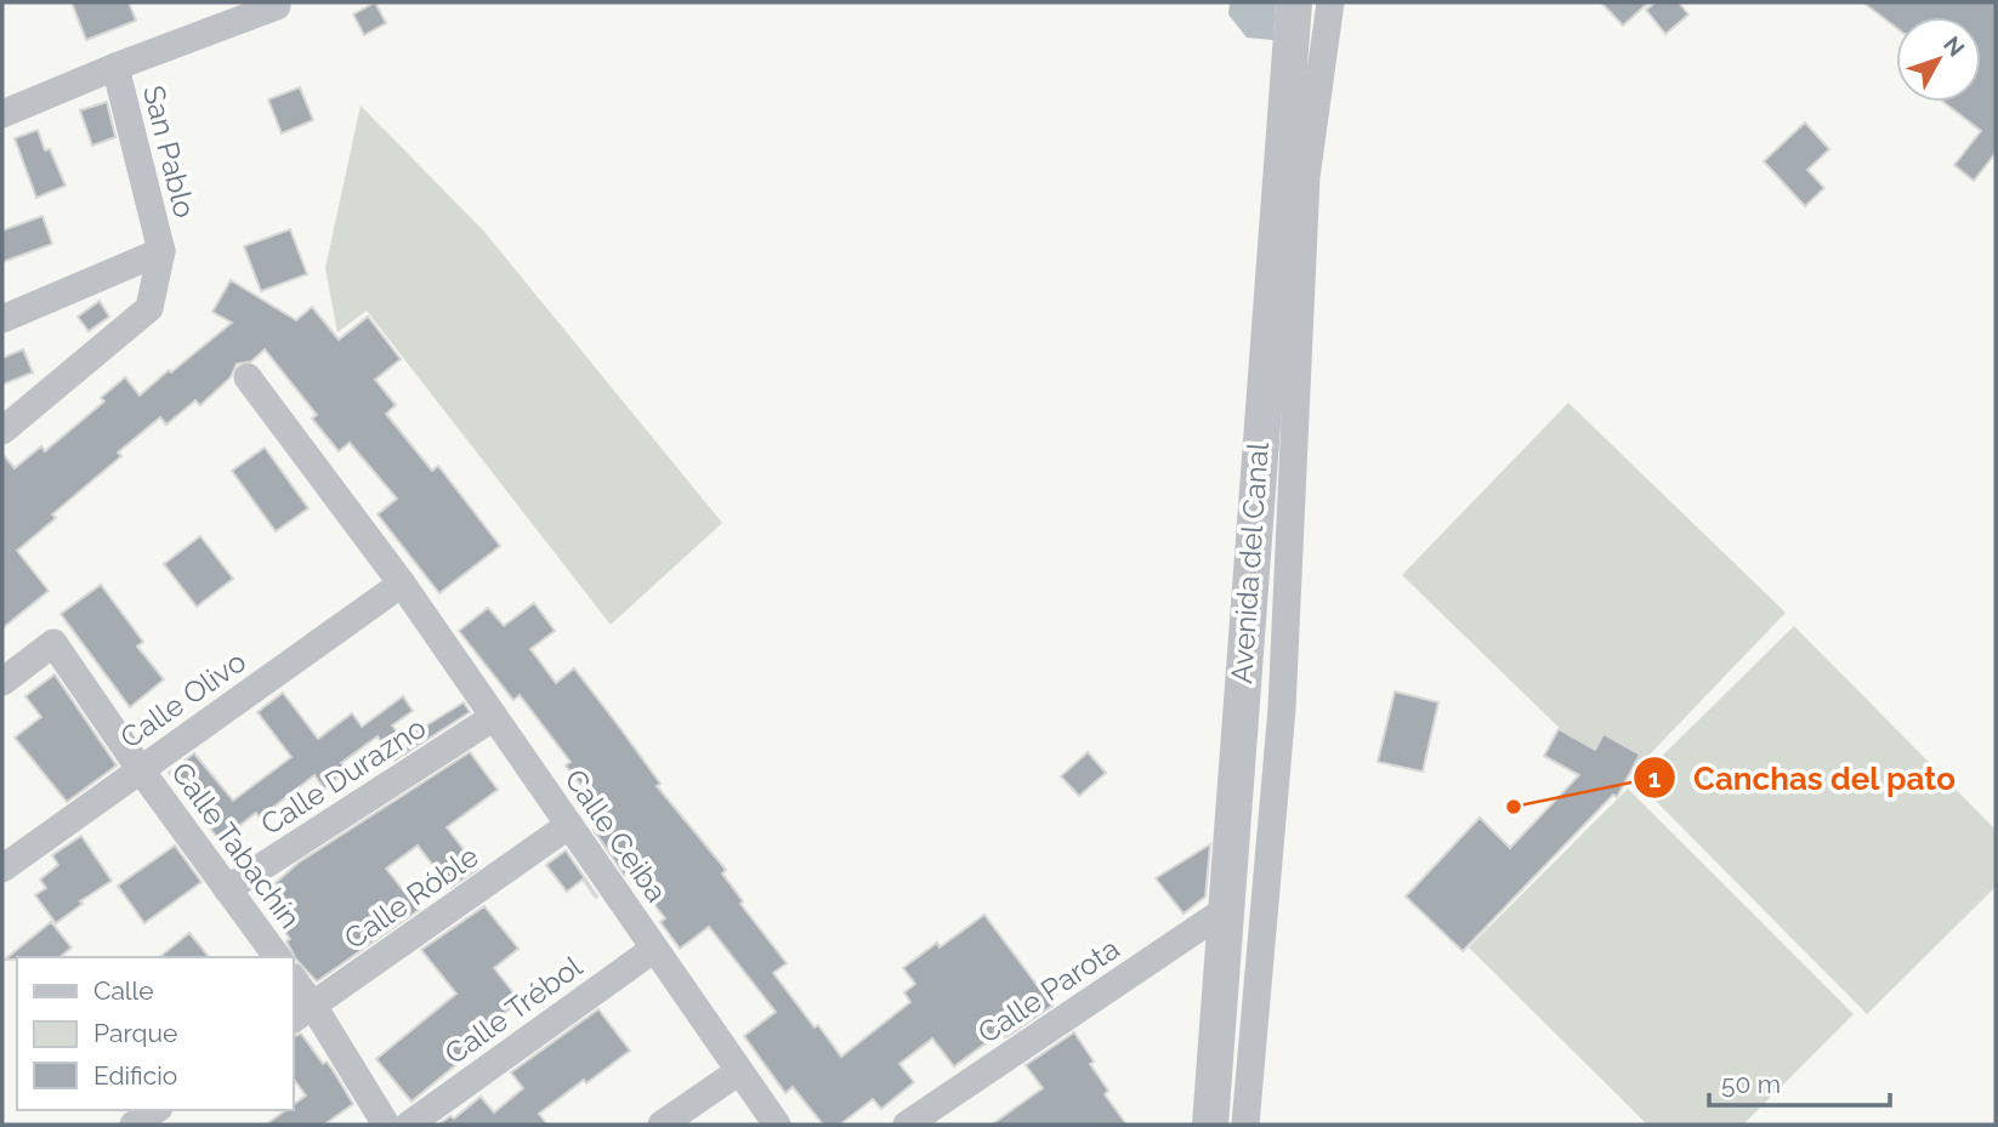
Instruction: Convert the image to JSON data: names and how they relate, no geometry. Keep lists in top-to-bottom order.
{
  "streets": {
    "street": [
      "San Pablo",
      "Avenida del Canal",
      "Calle Olivo",
      "Calle Durazno",
      "Calle Ceiba",
      "Calle Tabachín",
      "Calle Róble",
      "Calle Parota",
      "Calle Trébol"
    ]
  },
  "crossings": [
    ["Avenida del Canal", "Calle Parota"],
    ["Calle Olivo", "Calle Ceiba"],
    ["Calle Olivo", "Calle Tabachín"],
    ["Calle Durazno", "Calle Ceiba"],
    ["Calle Durazno", "Calle Tabachín"],
    ["Calle Ceiba", "Calle Róble"],
    ["Calle Ceiba", "Calle Trébol"],
    ["Calle Tabachín", "Calle Róble"]
  ],
  "places": ["Canchas del pato"],
  "legend": ["Calle", "Parque", "Edificio"],
  "scale_bar": "50 m",
  "north": "top right"
}
